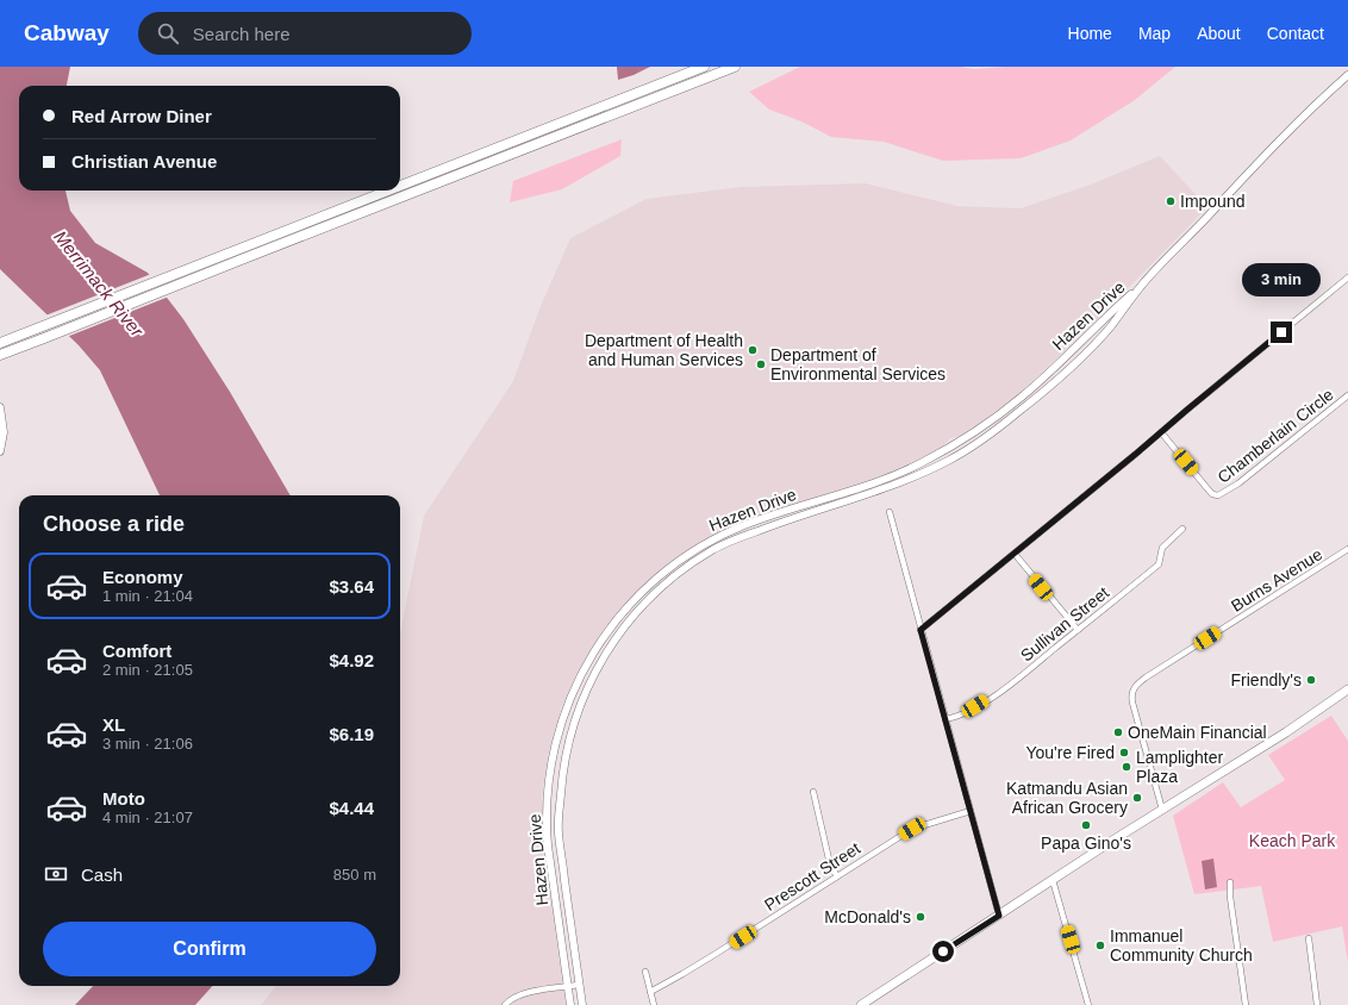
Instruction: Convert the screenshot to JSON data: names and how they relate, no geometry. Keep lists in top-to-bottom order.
{
  "streets": {
    "street": [
      "Hazen Drive",
      "Chamberlain Circle",
      "Burns Avenue",
      "Sullivan Street",
      "Prescott Street"
    ]
  },
  "water": ["Merrimack River"],
  "parks": ["Keach Park"],
  "places": [
    "Impound",
    "Department of Health and Human Services",
    "Department of Environmental Services",
    "Friendly's",
    "OneMain Financial",
    "You're Fired",
    "Lamplighter Plaza",
    "Katmandu Asian African Grocery",
    "Papa Gino's",
    "McDonald's",
    "Immanuel Community Church"
  ],
  "page": {
    "header": "Cabway",
    "search": "Search here",
    "nav": [
      "Home",
      "Map",
      "About",
      "Contact"
    ],
    "banner": ["Red Arrow Diner", "Christian Avenue"],
    "bubble": "3 min",
    "heading": "Choose a ride",
    "list": [
      {
        "name": "Economy",
        "note": "1 min · 21:04",
        "value": "$3.64"
      },
      {
        "name": "Comfort",
        "note": "2 min · 21:05",
        "value": "$4.92"
      },
      {
        "name": "XL",
        "note": "3 min · 21:06",
        "value": "$6.19"
      },
      {
        "name": "Moto",
        "note": "4 min · 21:07",
        "value": "$4.44"
      }
    ],
    "pay": ["Cash", "850 m"],
    "buttons": "Confirm"
  }
}
